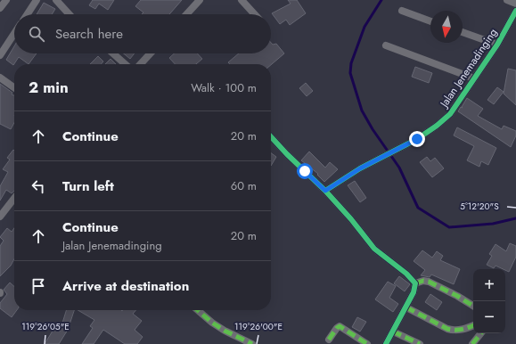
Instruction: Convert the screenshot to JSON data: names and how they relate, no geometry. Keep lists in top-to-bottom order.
{
  "streets": {
    "street": ["Jalan Jenemadinging"]
  },
  "north": "bottom",
  "page": {
    "search": "Search here",
    "heading": ["2 min", "Walk · 100 m"],
    "list": [
      ["Continue", "20 m"],
      ["Turn left", "60 m"],
      ["Continue", "Jalan Jenemadinging", "20 m"],
      "Arrive at destination"
    ],
    "map_buttons": ["+", "−"]
  },
  "coordinates": ["5°12'20\"S", "119°26'05\"E", "119°26'00\"E"]
}
